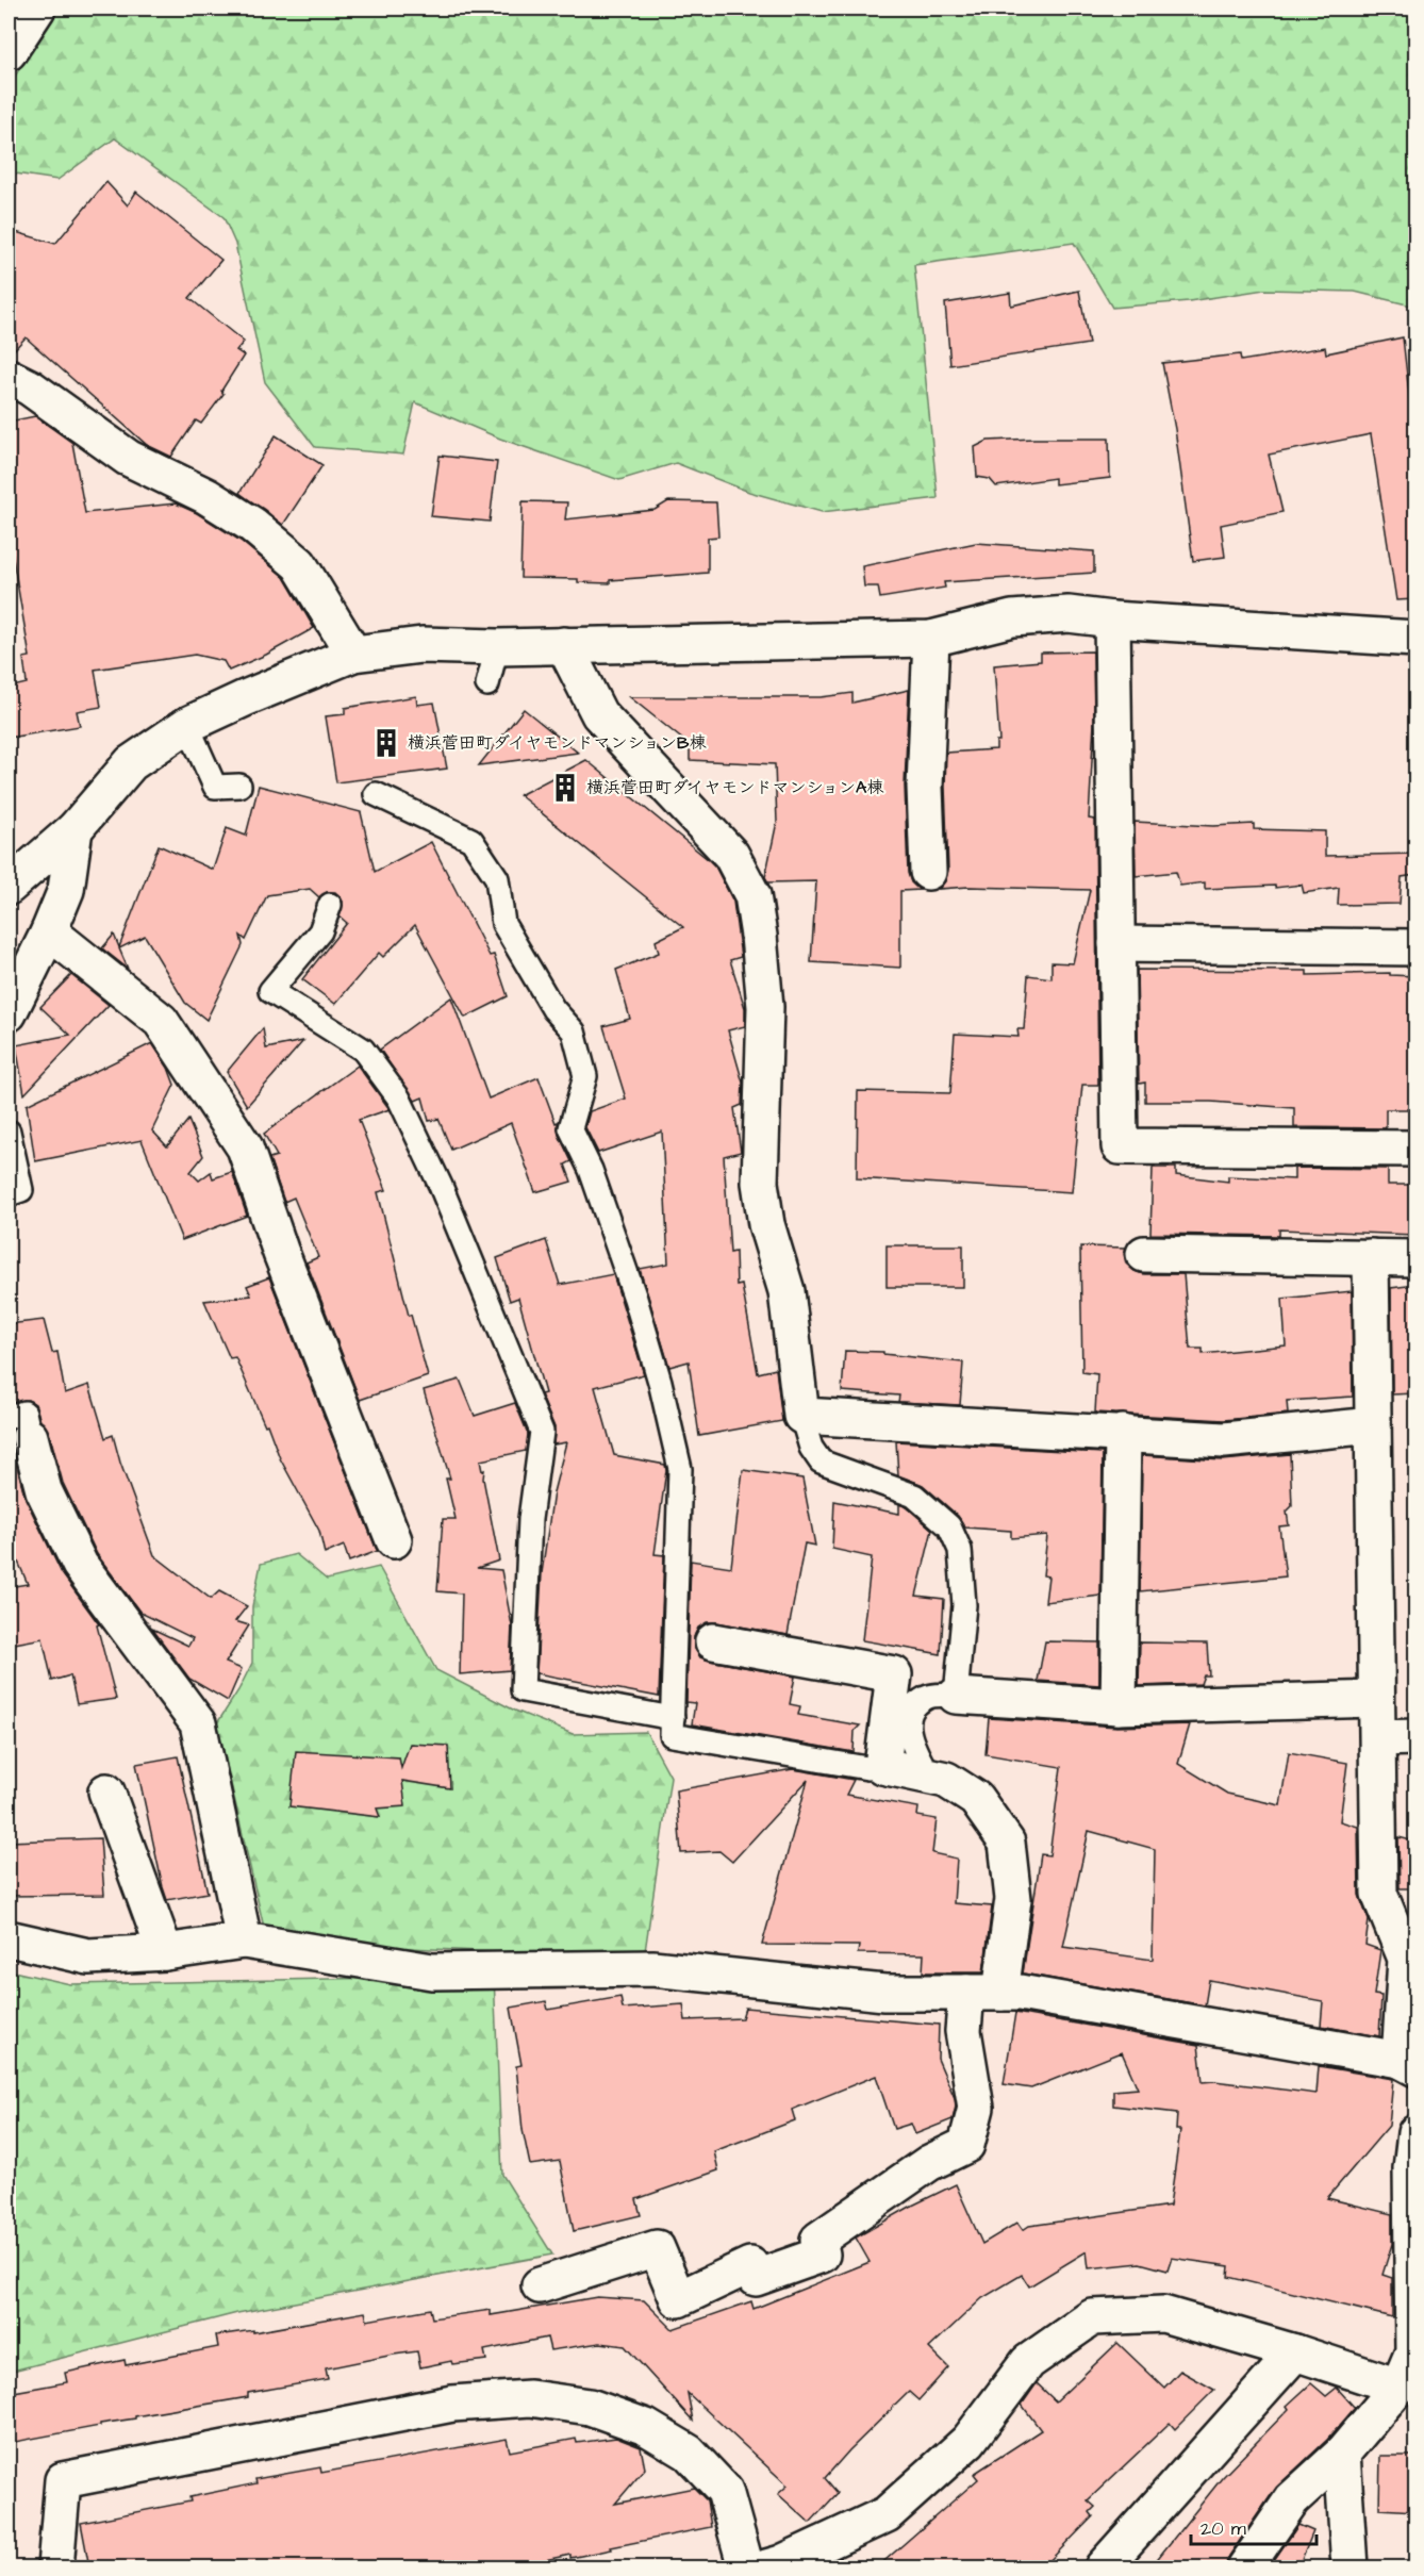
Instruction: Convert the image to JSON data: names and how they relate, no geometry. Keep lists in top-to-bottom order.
{
  "places": {
    "building": ["横浜菅田町ダイヤモンドマンションB棟", "横浜菅田町ダイヤモンドマンションA棟"]
  },
  "scale_bar": "20 m"
}
